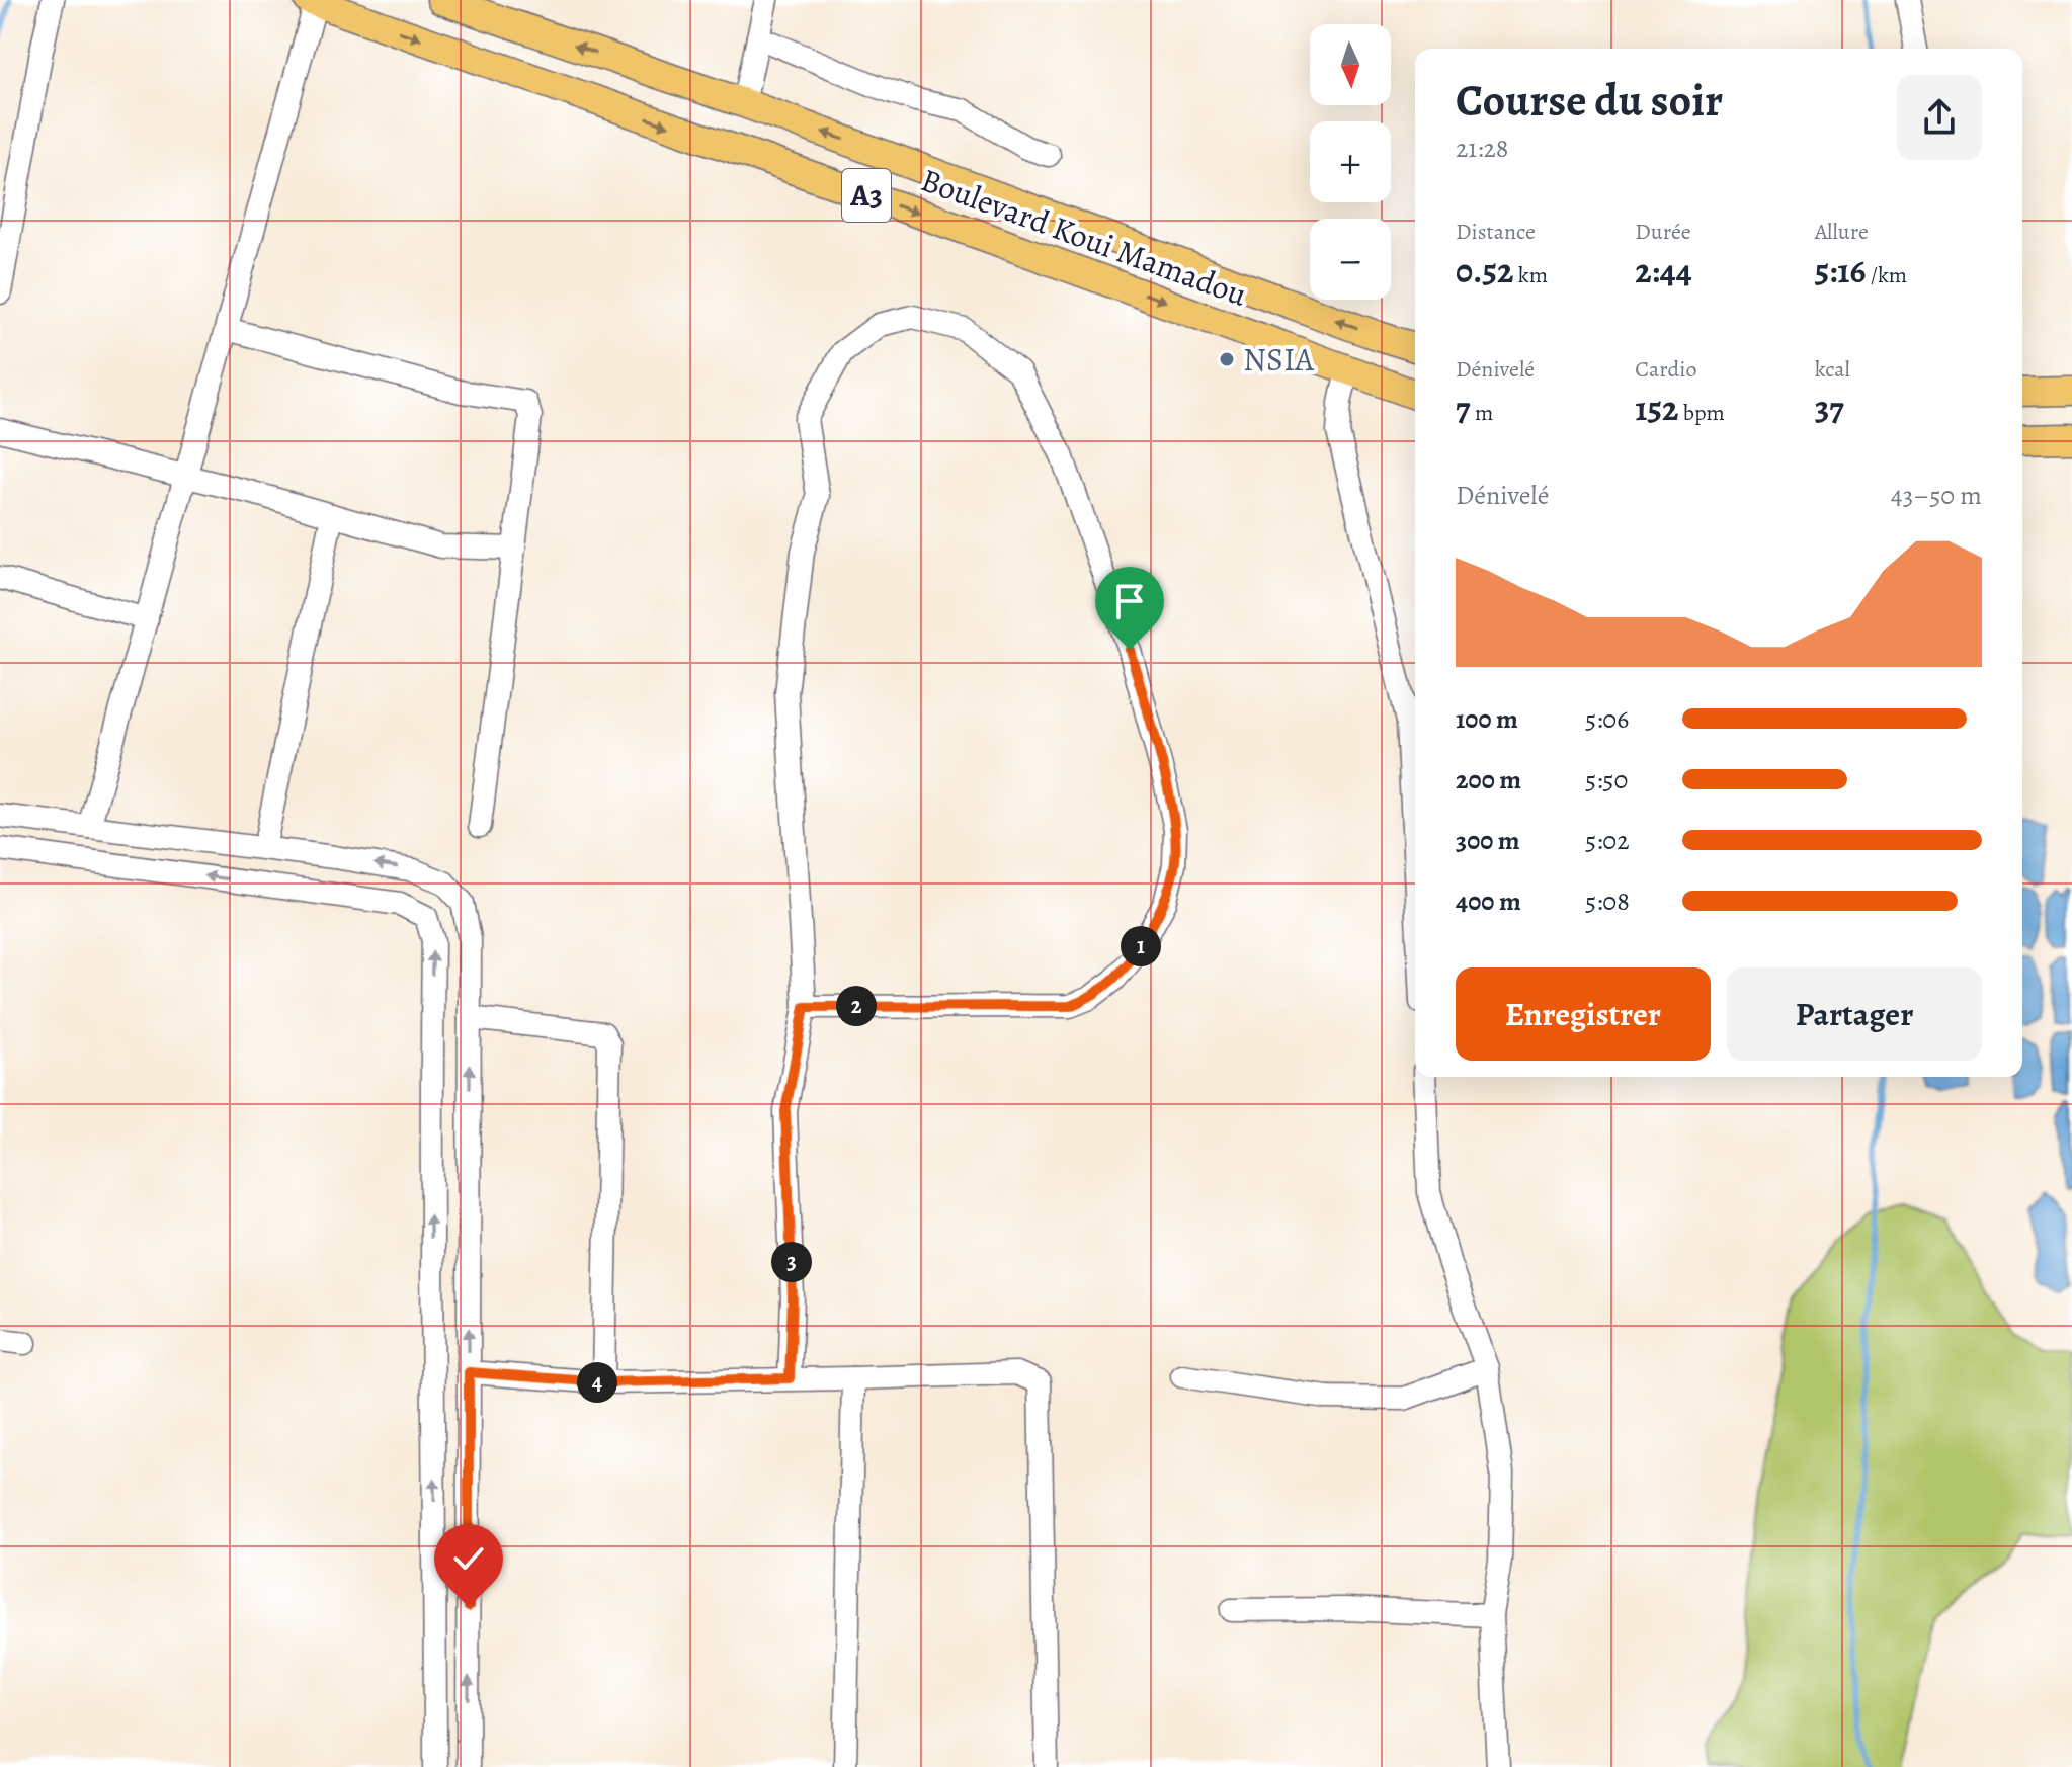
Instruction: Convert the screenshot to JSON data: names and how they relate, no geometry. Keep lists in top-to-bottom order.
{
  "streets": {
    "main road": ["A3", "Boulevard Koui Mamadou"]
  },
  "places": ["NSIA"],
  "north": "bottom",
  "page": {
    "map_buttons": ["+", "−"],
    "heading": ["Course du soir", "21:28"],
    "stats": [
      ["Distance", "0.52 km"],
      ["Durée", "2:44"],
      ["Allure", "5:16 /km"],
      ["Dénivelé", "7 m"],
      ["Cardio", "152 bpm"],
      ["kcal", "37"]
    ],
    "chart": ["Dénivelé", "43–50 m"],
    "list": [
      {
        "name": "100 m",
        "note": "5:06"
      },
      {
        "name": "200 m",
        "note": "5:50"
      },
      {
        "name": "300 m",
        "note": "5:02"
      },
      {
        "name": "400 m",
        "note": "5:08"
      }
    ],
    "pins": [
      "1",
      "2",
      "3",
      "4"
    ],
    "buttons": ["Enregistrer", "Partager"]
  }
}
